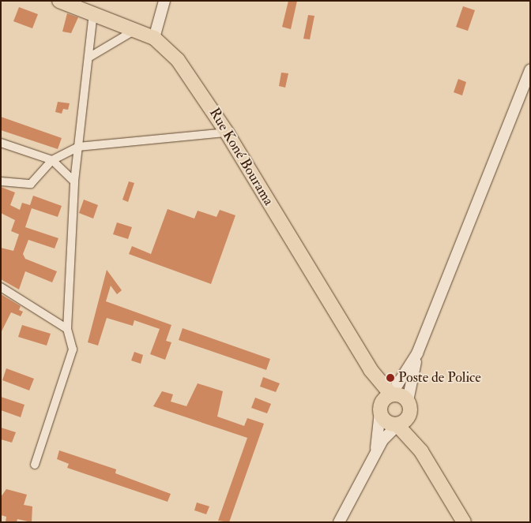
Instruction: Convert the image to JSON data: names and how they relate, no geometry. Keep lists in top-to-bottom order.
{
  "streets": {
    "highway": ["Rue Koné Bourama"]
  },
  "places": ["Poste de Police"]
}
